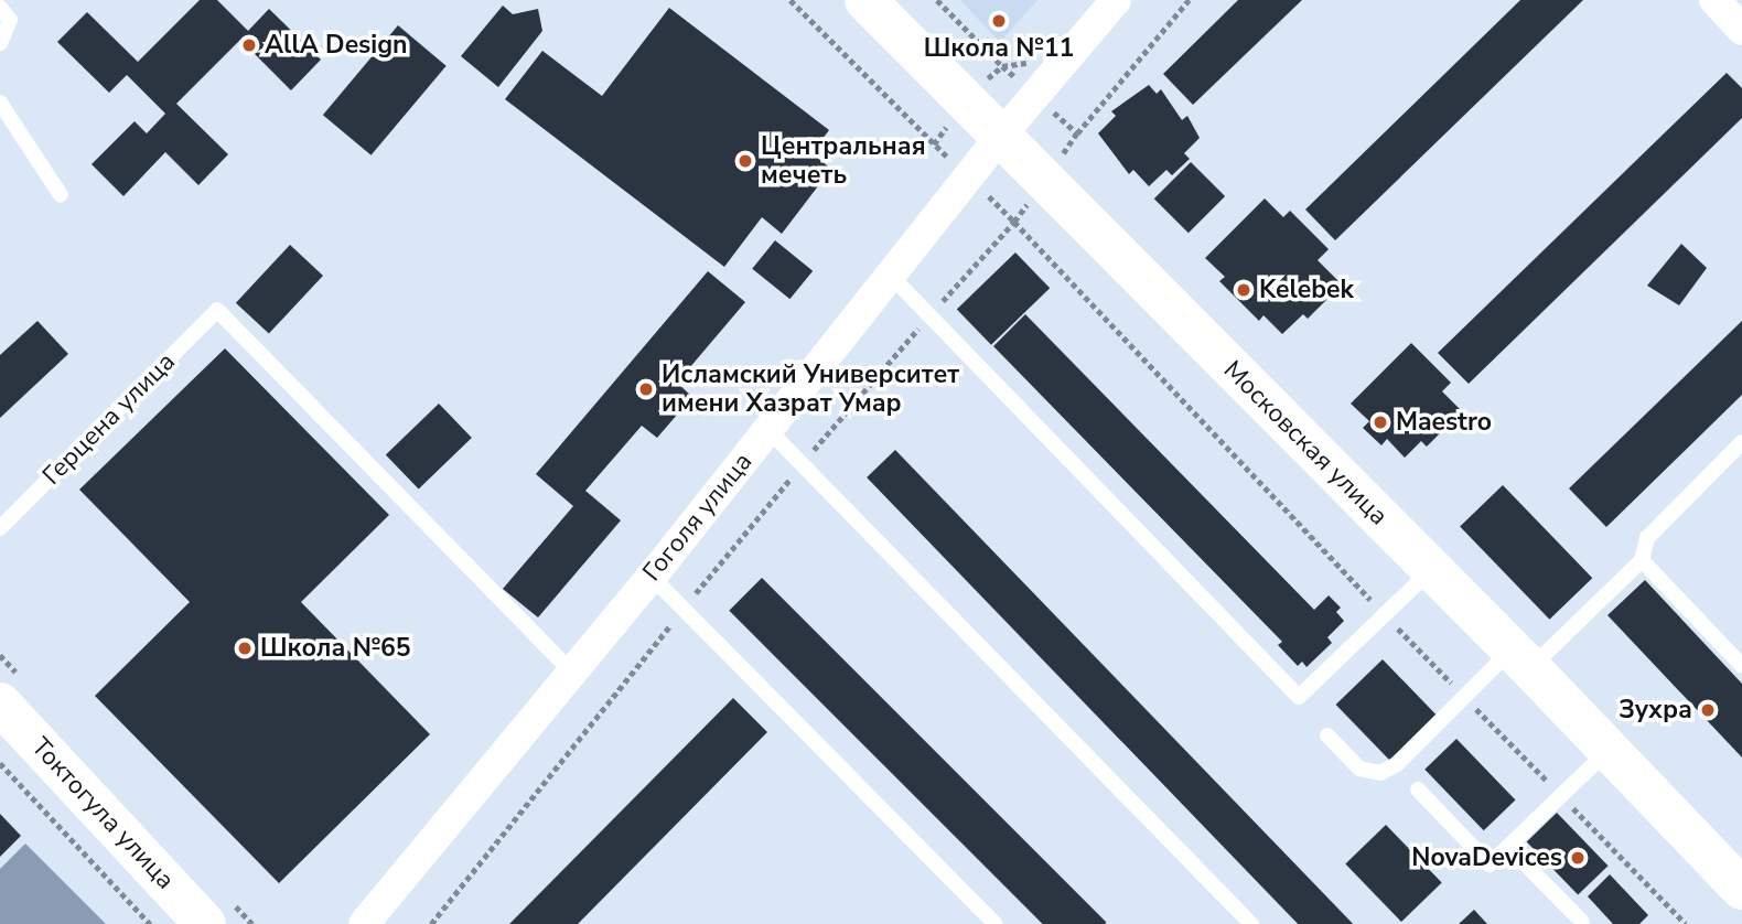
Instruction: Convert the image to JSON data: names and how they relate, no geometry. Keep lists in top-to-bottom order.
{
  "streets": {
    "street": ["Московская улица", "Гоголя улица", "Токтогула улица"],
    "lane": ["Герцена улица"]
  },
  "crossings": [
    ["Герцена улица", "Гоголя улица"],
    ["Московская улица", "Гоголя улица"]
  ],
  "places": [
    "Школа №11",
    "AllA Design",
    "Центральная мечеть",
    "Kelebek",
    "Исламский Университет имени Хазрат Умар",
    "Maestro",
    "Школа №65",
    "Зухра",
    "NovaDevices"
  ]
}
